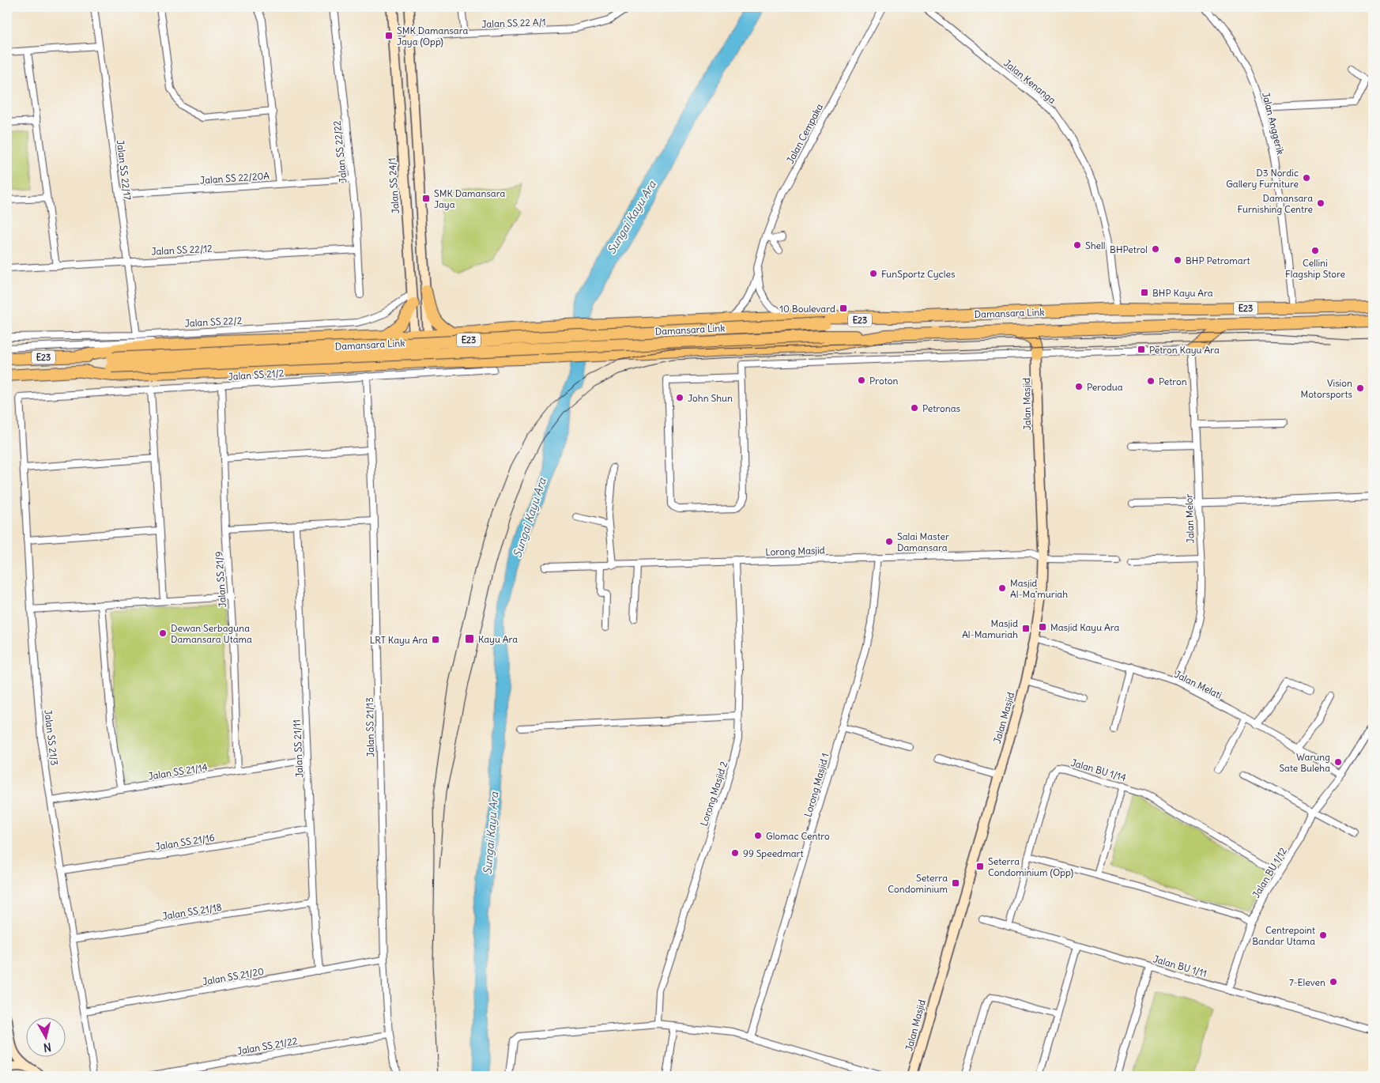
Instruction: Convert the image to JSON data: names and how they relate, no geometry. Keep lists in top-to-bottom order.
{
  "streets": {
    "highway": ["E23", "Damansara Link"],
    "street": [
      "Jalan SS 22 A/1",
      "Jalan Kenanga",
      "Jalan Anggerik",
      "Jalan Cempaka",
      "Jalan SS 22/22",
      "Jalan SS 22/17",
      "Jalan SS 22/20A",
      "Jalan SS 24/1",
      "Jalan SS 22/12",
      "Jalan SS 22/2",
      "Jalan SS 21/2",
      "Jalan Masjid",
      "Jalan Melor",
      "Lorong Masjid",
      "Jalan SS 21/9",
      "Jalan Melati",
      "Jalan SS 21/13",
      "Jalan SS 21/3",
      "Jalan SS 21/11",
      "Jalan BU 1/14",
      "Jalan SS 21/14",
      "Lorong Masjid 1",
      "Lorong Masjid 2",
      "Jalan SS 21/16",
      "Jalan BU 1/12",
      "Jalan SS 21/18",
      "Jalan BU 1/11",
      "Jalan SS 21/20",
      "Jalan SS 21/22"
    ]
  },
  "crossings": [
    ["Jalan SS 22 A/1", "Jalan SS 24/1"],
    ["Jalan Kenanga", "Damansara Link"],
    ["Jalan Anggerik", "Damansara Link"],
    ["Jalan SS 22/22", "Jalan SS 22/20A"],
    ["Jalan SS 22/22", "Jalan SS 22/12"],
    ["Jalan SS 22/17", "Jalan SS 22/20A"],
    ["Jalan SS 22/17", "Jalan SS 22/12"],
    ["Jalan SS 22/17", "Jalan SS 22/2"],
    ["Jalan SS 24/1", "Jalan SS 22/2"],
    ["Jalan SS 21/2", "Jalan SS 21/9"],
    ["Jalan SS 21/2", "Jalan SS 21/13"],
    ["Jalan SS 21/2", "Jalan SS 21/3"],
    ["Jalan Masjid", "Lorong Masjid"],
    ["Jalan Masjid", "Jalan Melati"],
    ["Jalan Melor", "Jalan Melati"],
    ["Lorong Masjid", "Lorong Masjid 1"],
    ["Lorong Masjid", "Lorong Masjid 2"],
    ["Jalan SS 21/9", "Jalan SS 21/14"],
    ["Jalan Melati", "Jalan BU 1/12"],
    ["Jalan SS 21/13", "Jalan SS 21/20"],
    ["Jalan SS 21/13", "Jalan SS 21/22"],
    ["Jalan SS 21/3", "Jalan SS 21/14"],
    ["Jalan SS 21/3", "Jalan SS 21/16"],
    ["Jalan SS 21/3", "Jalan SS 21/18"],
    ["Jalan SS 21/3", "Jalan SS 21/20"],
    ["Jalan SS 21/11", "Jalan SS 21/14"],
    ["Jalan SS 21/11", "Jalan SS 21/16"],
    ["Jalan SS 21/11", "Jalan SS 21/18"],
    ["Jalan SS 21/11", "Jalan SS 21/20"],
    ["Jalan BU 1/14", "Jalan BU 1/12"],
    ["Jalan BU 1/14", "Jalan BU 1/11"],
    ["Jalan BU 1/12", "Jalan BU 1/11"]
  ],
  "water": ["Sungai Kayu Ara"],
  "places": {
    "transit": [
      "SMK Damansara Jaya (Opp)",
      "SMK Damansara Jaya",
      "BHP Kayu Ara",
      "10 Boulevard",
      "Petron Kayu Ara",
      "Masjid Kayu Ara",
      "Masjid Al-Mamuriah",
      "Kayu Ara",
      "LRT Kayu Ara",
      "Seterra Condominium (Opp)",
      "Seterra Condominium"
    ],
    "other": [
      "D3 Nordic Gallery Furniture",
      "Damansara Furnishing Centre",
      "Shell",
      "BHPetrol",
      "Cellini Flagship Store",
      "BHP Petromart",
      "FunSportz Cycles",
      "Proton",
      "Petron",
      "Perodua",
      "Vision Motorsports",
      "John Shun",
      "Petronas",
      "Salai Master Damansara",
      "Masjid Al-Ma'muriah",
      "Dewan Serbaguna Damansara Utama",
      "Warung Sate Buleha",
      "Glomac Centro",
      "99 Speedmart",
      "Centrepoint Bandar Utama",
      "7-Eleven"
    ]
  },
  "north": "bottom"
}
